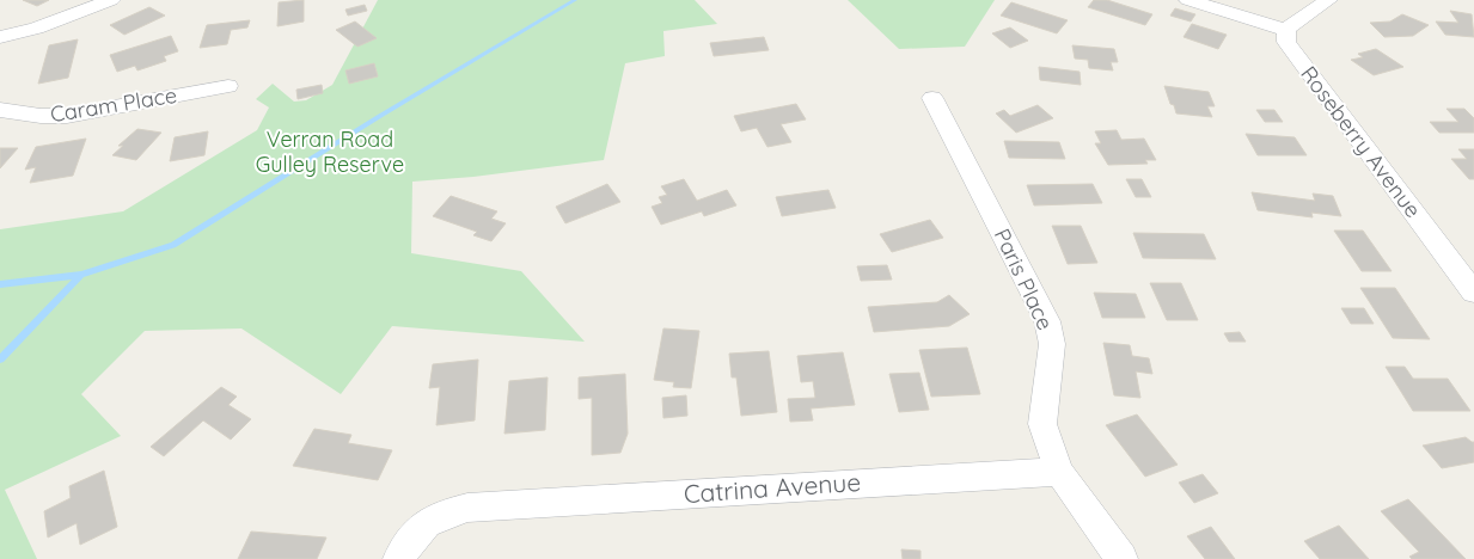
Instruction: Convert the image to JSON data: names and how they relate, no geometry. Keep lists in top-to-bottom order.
{
  "streets": {
    "street": [
      "Caram Place",
      "Roseberry Avenue",
      "Paris Place",
      "Catrina Avenue"
    ]
  },
  "crossings": [
    ["Paris Place", "Catrina Avenue"]
  ],
  "parks": ["Verran Road Gulley Reserve"]
}
